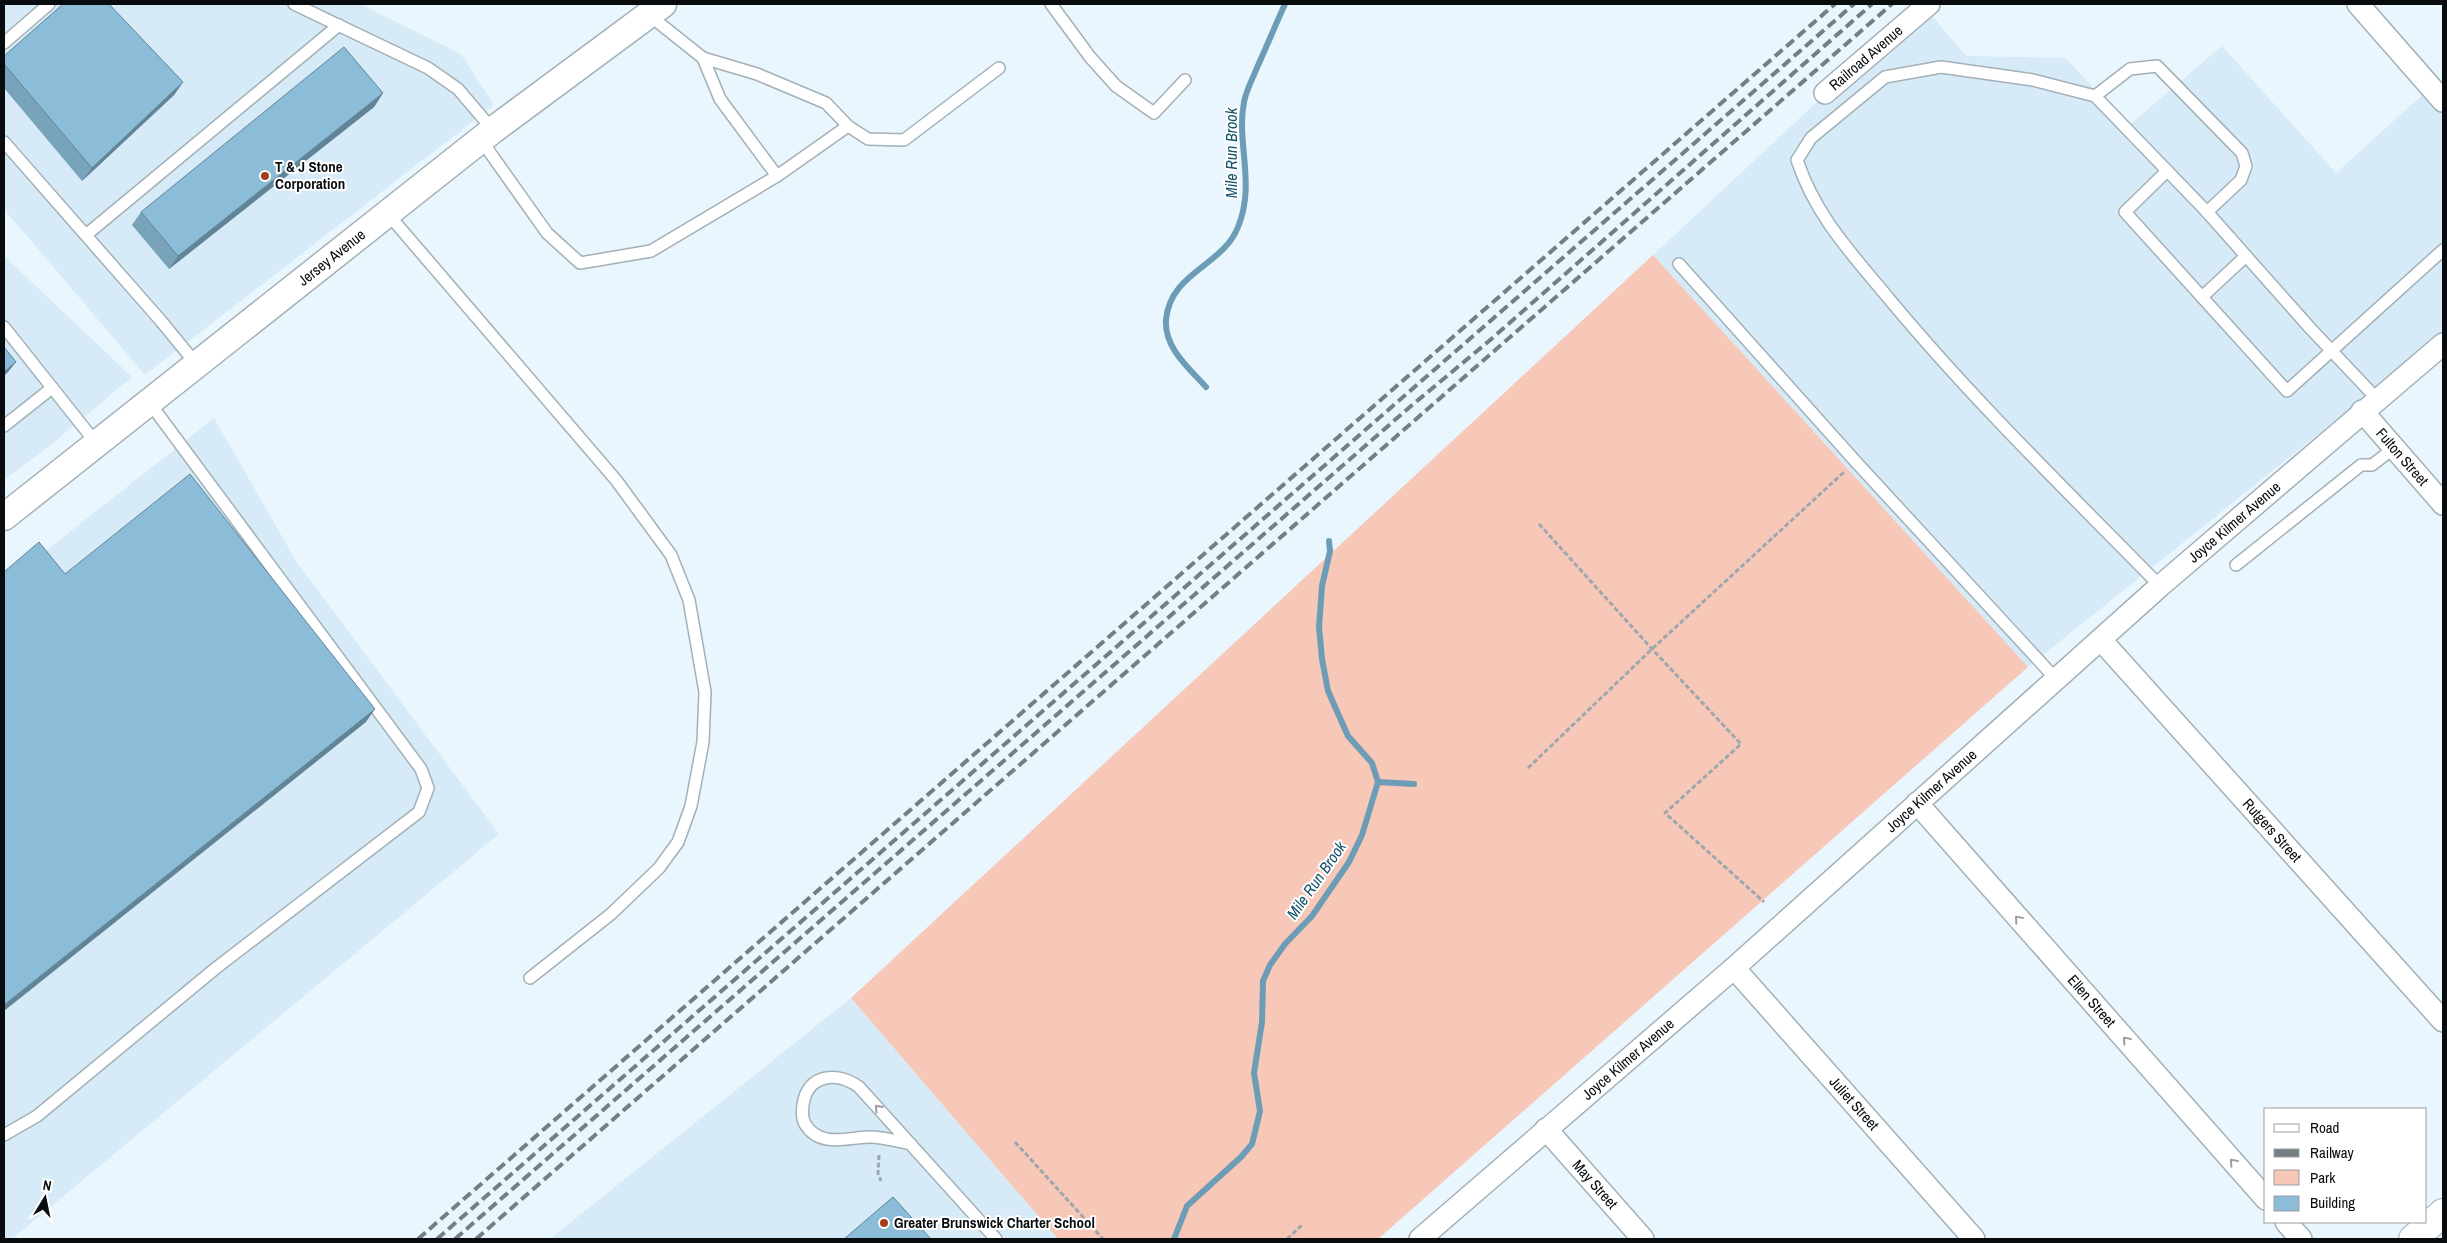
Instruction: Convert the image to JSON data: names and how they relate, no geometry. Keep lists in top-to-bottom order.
{
  "streets": {
    "street": [
      "Railroad Avenue",
      "Jersey Avenue",
      "Fulton Street",
      "Joyce Kilmer Avenue",
      "Rutgers Street",
      "Ellen Street",
      "Juliet Street",
      "May Street"
    ]
  },
  "crossings": [
    ["Fulton Street", "Joyce Kilmer Avenue"],
    ["Joyce Kilmer Avenue", "Rutgers Street"],
    ["Joyce Kilmer Avenue", "Ellen Street"],
    ["Joyce Kilmer Avenue", "Juliet Street"],
    ["Joyce Kilmer Avenue", "May Street"]
  ],
  "one_way": ["Ellen Street"],
  "water": ["Mile Run Brook"],
  "places": ["T & J Stone Corporation", "Greater Brunswick Charter School"],
  "legend": [
    "Road",
    "Railway",
    "Park",
    "Building"
  ],
  "north": "top"
}
